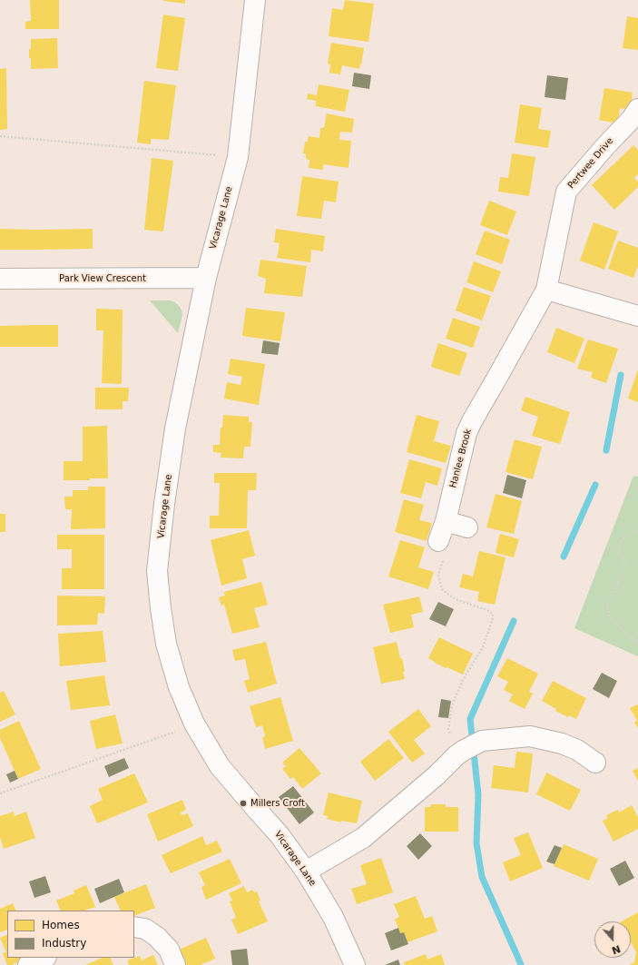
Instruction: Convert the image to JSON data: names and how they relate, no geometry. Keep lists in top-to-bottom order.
{
  "streets": {
    "street": [
      "Pertwee Drive",
      "Vicarage Lane",
      "Park View Crescent",
      "Hanlee Brook"
    ]
  },
  "crossings": [
    ["Pertwee Drive", "Hanlee Brook"],
    ["Vicarage Lane", "Park View Crescent"]
  ],
  "places": ["Millers Croft"],
  "legend": ["Homes", "Industry"],
  "north": "bottom"
}
